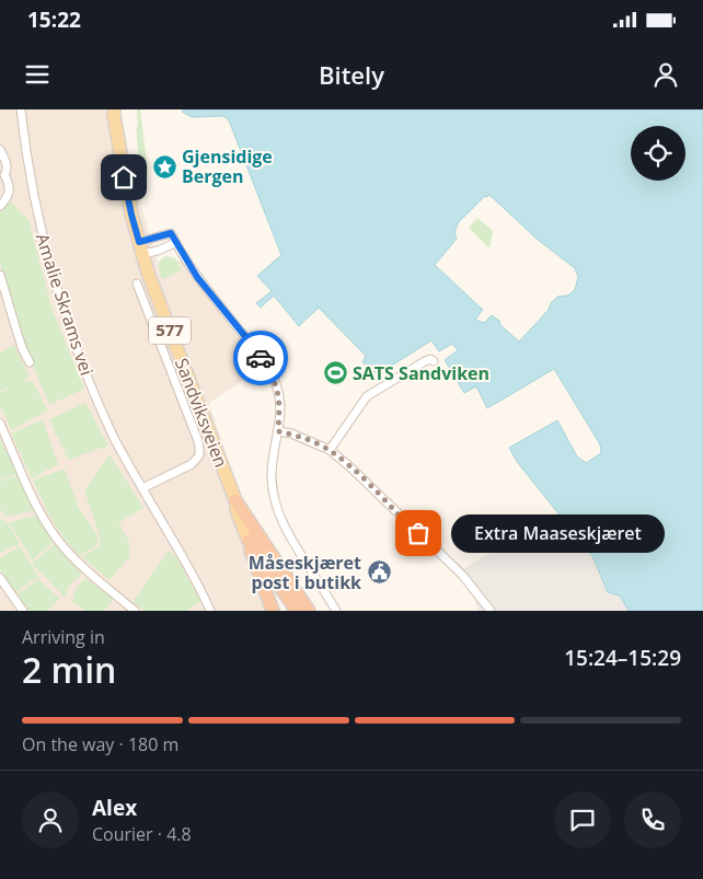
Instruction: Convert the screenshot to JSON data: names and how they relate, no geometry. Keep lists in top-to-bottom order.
{
  "streets": {
    "main road": ["577", "Sandviksveien"],
    "street": ["Amalie Skrams vei"]
  },
  "places": {
    "place": ["Gjensidige Bergen"],
    "sports": ["SATS Sandviken"],
    "other": ["Extra Maaseskjæret"],
    "public building": ["Måseskjæret post i butikk"]
  },
  "page": {
    "status": "15:22",
    "header": "Bitely",
    "bubble": "Extra Maaseskjæret",
    "heading": ["2 min", "Arriving in", "15:24–15:29"],
    "panel": ["Alex", "Courier · 4.8"],
    "bar": "On the way · 180 m"
  }
}
